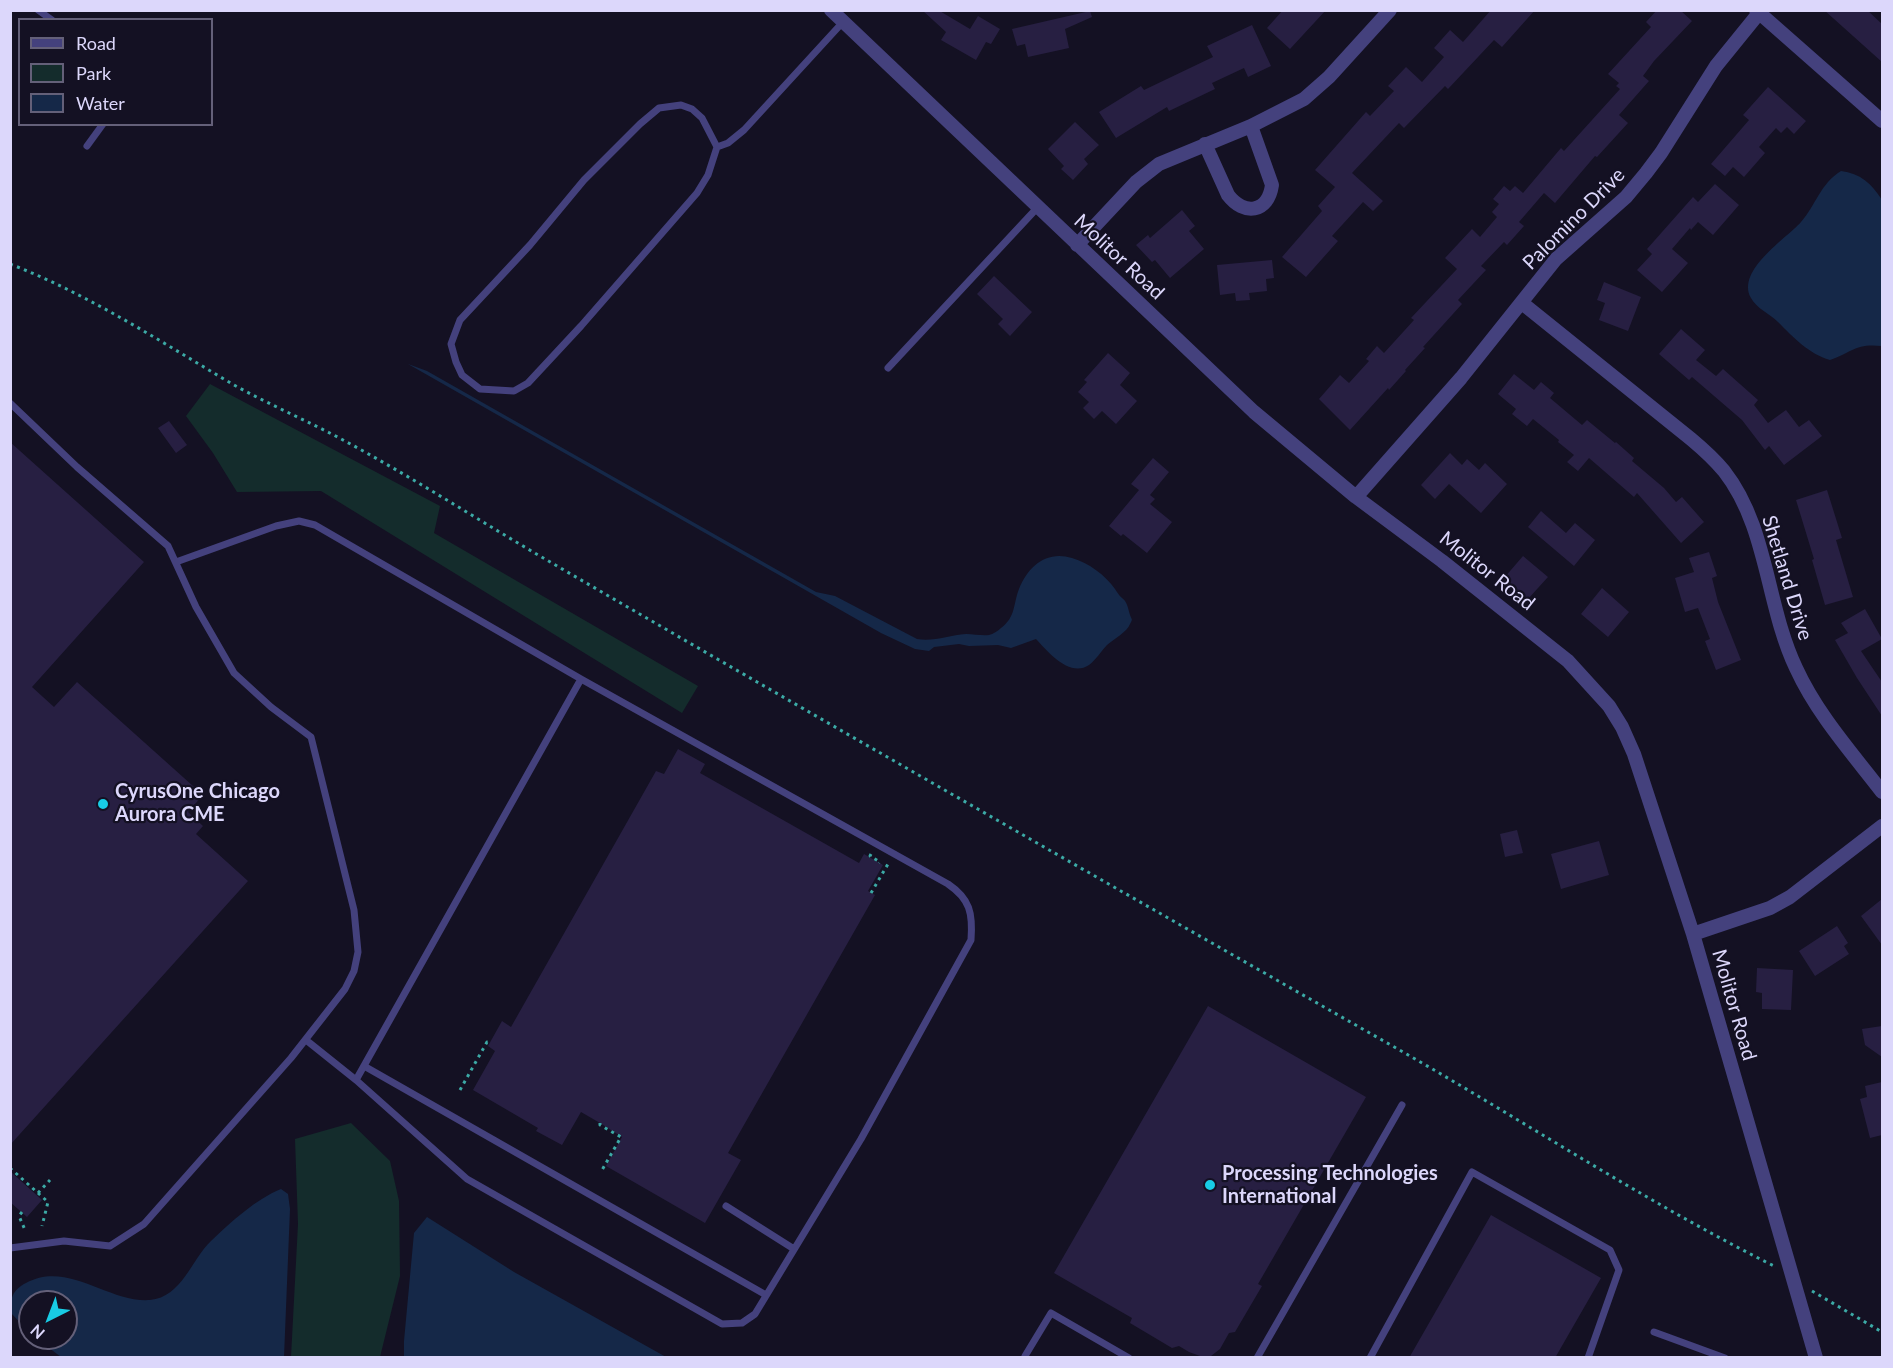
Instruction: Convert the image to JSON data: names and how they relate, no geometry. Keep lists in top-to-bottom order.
{
  "streets": {
    "street": ["Palomino Drive", "Molitor Road", "Shetland Drive"]
  },
  "crossings": [
    ["Palomino Drive", "Molitor Road"],
    ["Palomino Drive", "Shetland Drive"]
  ],
  "places": ["CyrusOne Chicago Aurora CME", "Processing Technologies International"],
  "legend": ["Road", "Park", "Water"],
  "north": "bottom left"
}
